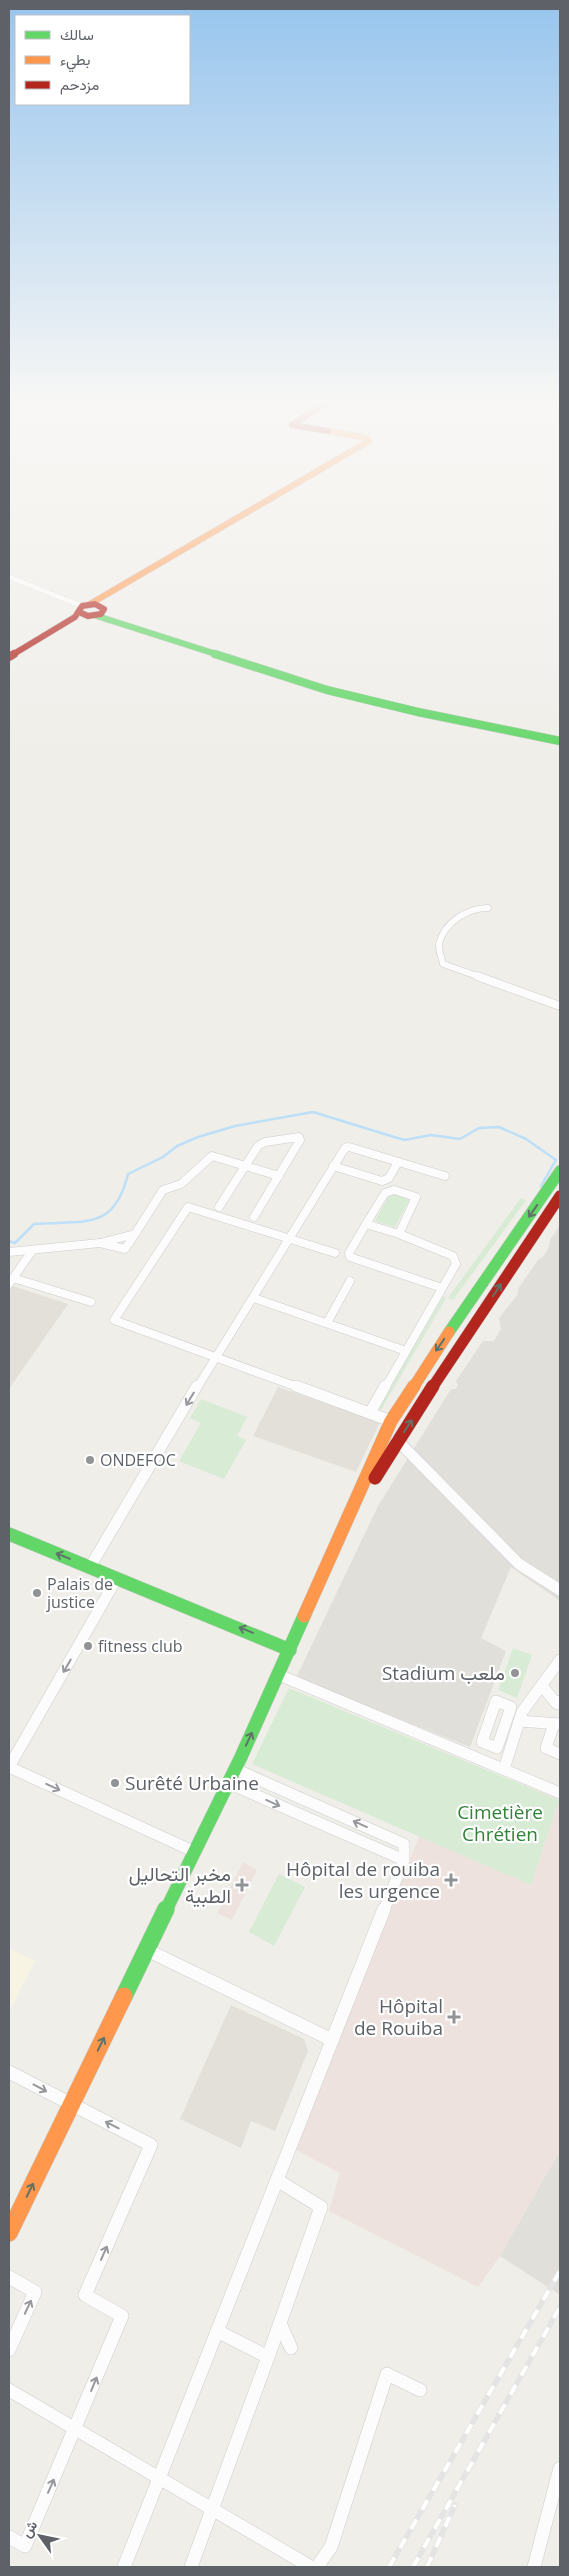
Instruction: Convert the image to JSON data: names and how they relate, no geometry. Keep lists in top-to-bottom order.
{
  "parks": ["Cimetière Chrétien"],
  "places": {
    "other": [
      "ONDEFOC",
      "Palais de justice",
      "fitness club",
      "Stadium ملعب",
      "Surêté Urbaine"
    ],
    "health": ["Hôpital de rouiba les urgence", "مخبر التحاليل الطبية", "Hôpital de Rouiba"]
  },
  "legend": ["سالك", "بطيء", "مزدحم"],
  "north": "top left"
}
